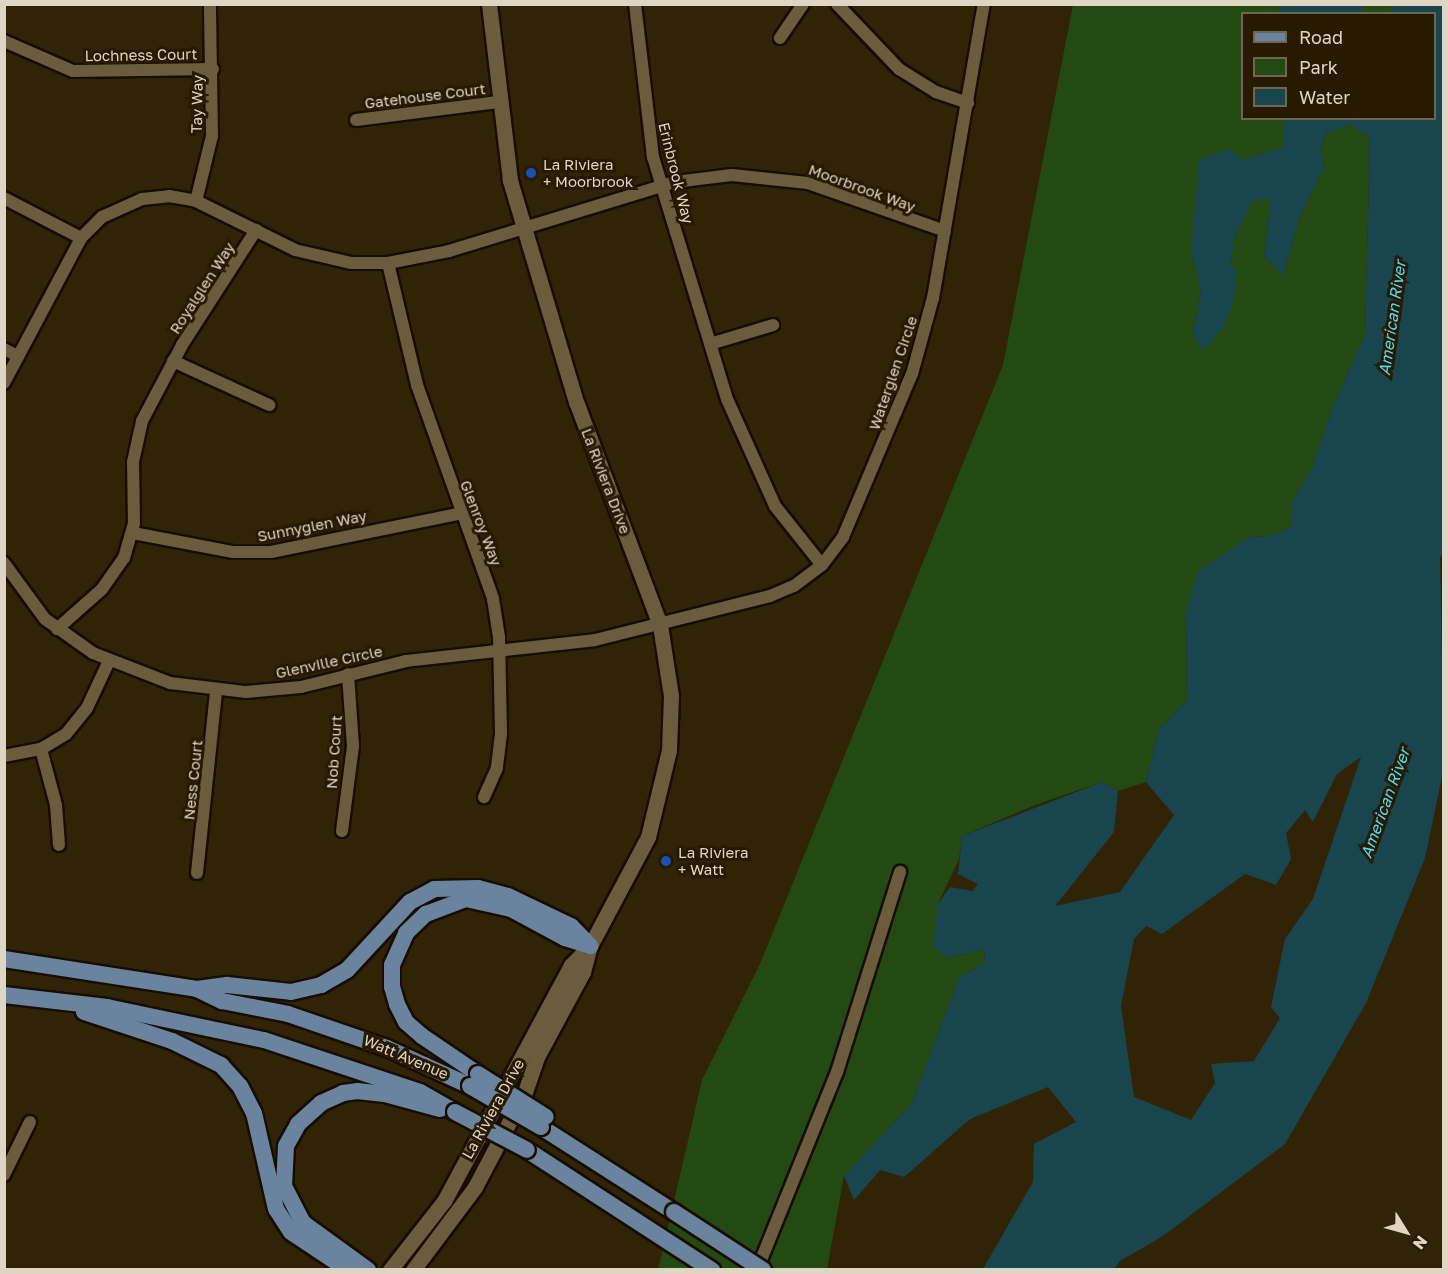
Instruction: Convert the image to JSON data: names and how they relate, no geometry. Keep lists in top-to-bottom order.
{
  "streets": {
    "main road": ["Watt Avenue"],
    "street": [
      "Lochness Court",
      "Gatehouse Court",
      "Tay Way",
      "Erinbrook Way",
      "Moorbrook Way",
      "Royalglen Way",
      "Waterglen Circle",
      "La Riviera Drive",
      "Glenroy Way",
      "Sunnyglen Way",
      "Glenville Circle",
      "Nob Court",
      "Ness Court"
    ]
  },
  "crossings": [
    ["Lochness Court", "Tay Way"],
    ["Gatehouse Court", "La Riviera Drive"],
    ["Erinbrook Way", "Moorbrook Way"],
    ["Erinbrook Way", "Waterglen Circle"],
    ["Moorbrook Way", "Waterglen Circle"],
    ["Moorbrook Way", "La Riviera Drive"],
    ["Royalglen Way", "Sunnyglen Way"],
    ["Royalglen Way", "Glenville Circle"],
    ["Waterglen Circle", "La Riviera Drive"],
    ["Waterglen Circle", "Glenville Circle"],
    ["La Riviera Drive", "Glenville Circle"],
    ["Glenroy Way", "Sunnyglen Way"],
    ["Glenroy Way", "Glenville Circle"],
    ["Glenville Circle", "Nob Court"],
    ["Glenville Circle", "Ness Court"]
  ],
  "water": ["American River"],
  "places": ["La Riviera + Moorbrook", "La Riviera + Watt"],
  "legend": ["Road", "Park", "Water"],
  "north": "bottom right"
}
